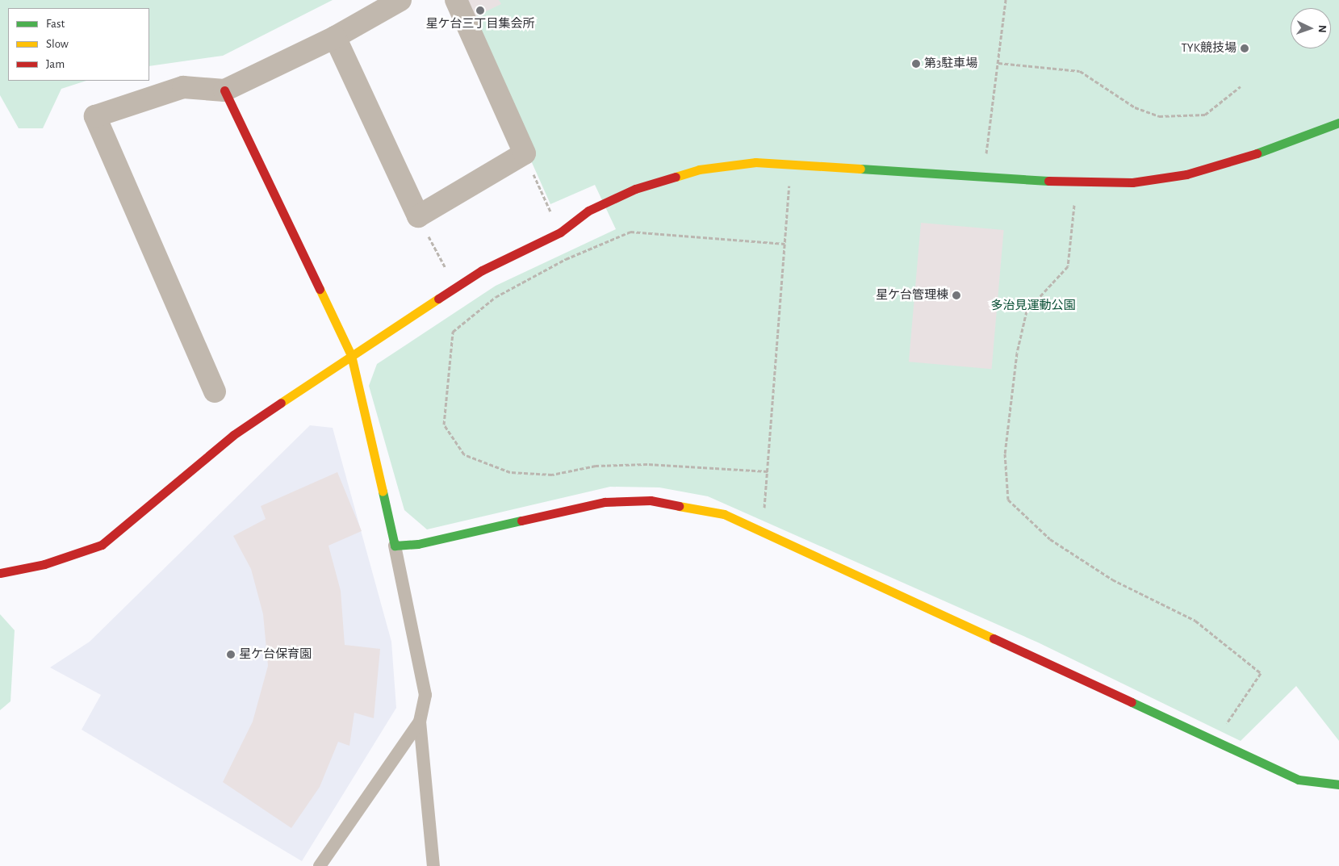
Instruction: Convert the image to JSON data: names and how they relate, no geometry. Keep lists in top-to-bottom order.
{
  "parks": ["多治見運動公園"],
  "places": [
    "星ケ台三丁目集会所",
    "TYK競技場",
    "第3駐車場",
    "星ケ台管理棟",
    "星ケ台保育園"
  ],
  "legend": ["Fast", "Slow", "Jam"],
  "north": "right"
}
